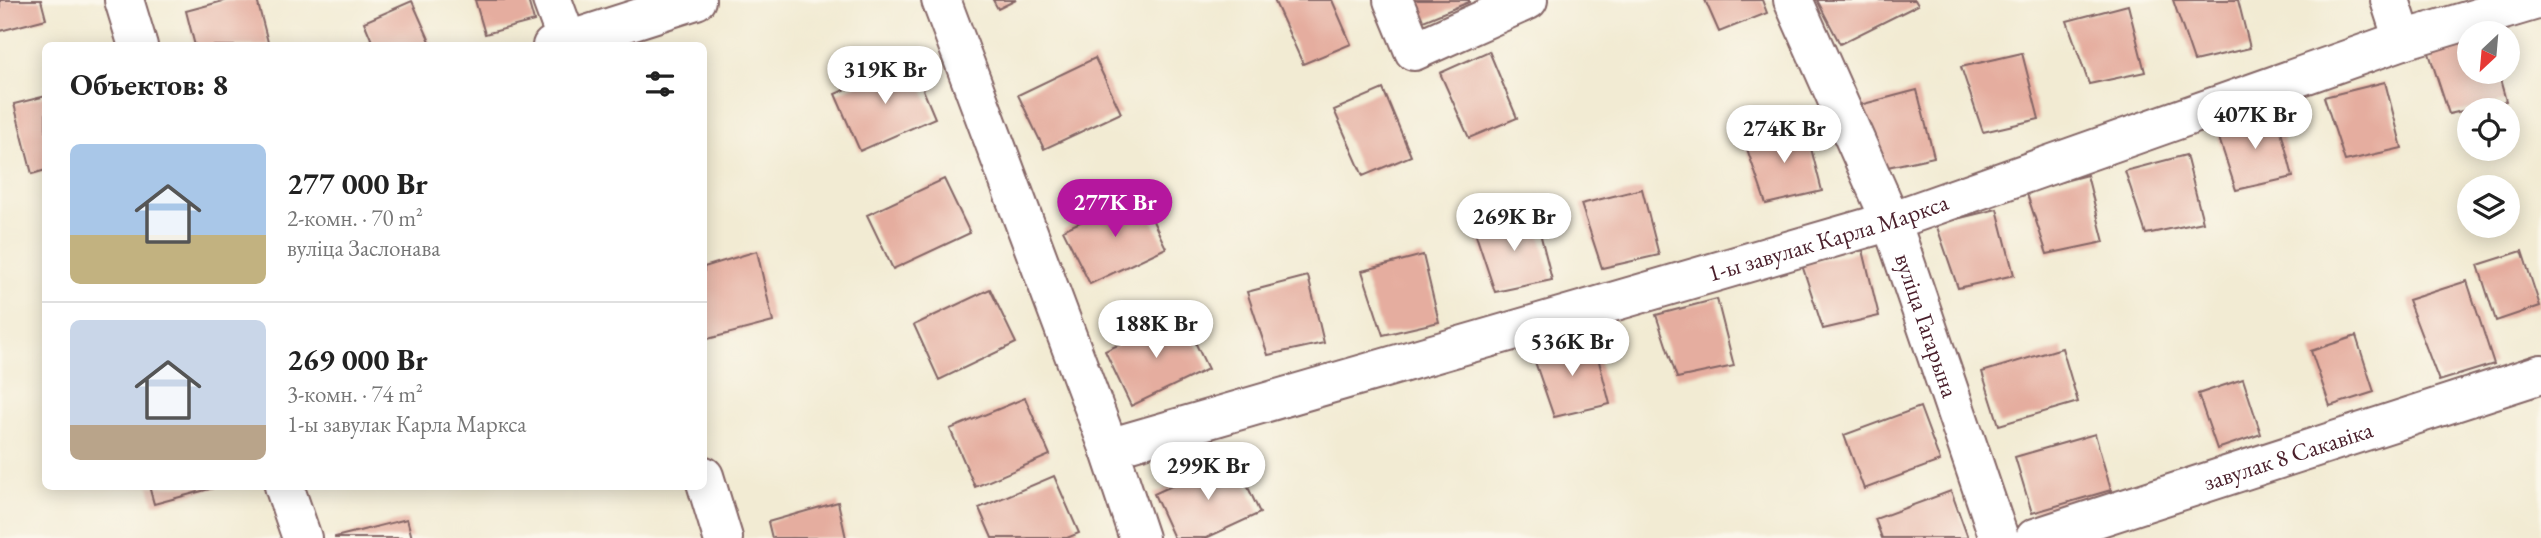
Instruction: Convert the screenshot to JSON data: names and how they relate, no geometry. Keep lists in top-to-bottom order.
{
  "streets": {
    "street": ["1-ы завулак Карла Маркса", "вуліца Гагарына", "завулак 8 Сакавіка"]
  },
  "crossings": [
    ["1-ы завулак Карла Маркса", "вуліца Гагарына"]
  ],
  "north": "bottom left",
  "page": {
    "heading": "Объектов: 8",
    "price": [
      "319K Br",
      "407K Br",
      "274K Br",
      "277K Br",
      "269K Br",
      "188K Br",
      "536K Br",
      "299K Br"
    ],
    "list": [
      {
        "name": "277 000 Br",
        "note": "2-комн. · 70 m² · вуліца Заслонава"
      },
      {
        "name": "269 000 Br",
        "note": "3-комн. · 74 m² · 1-ы завулак Карла Маркса"
      }
    ]
  }
}
